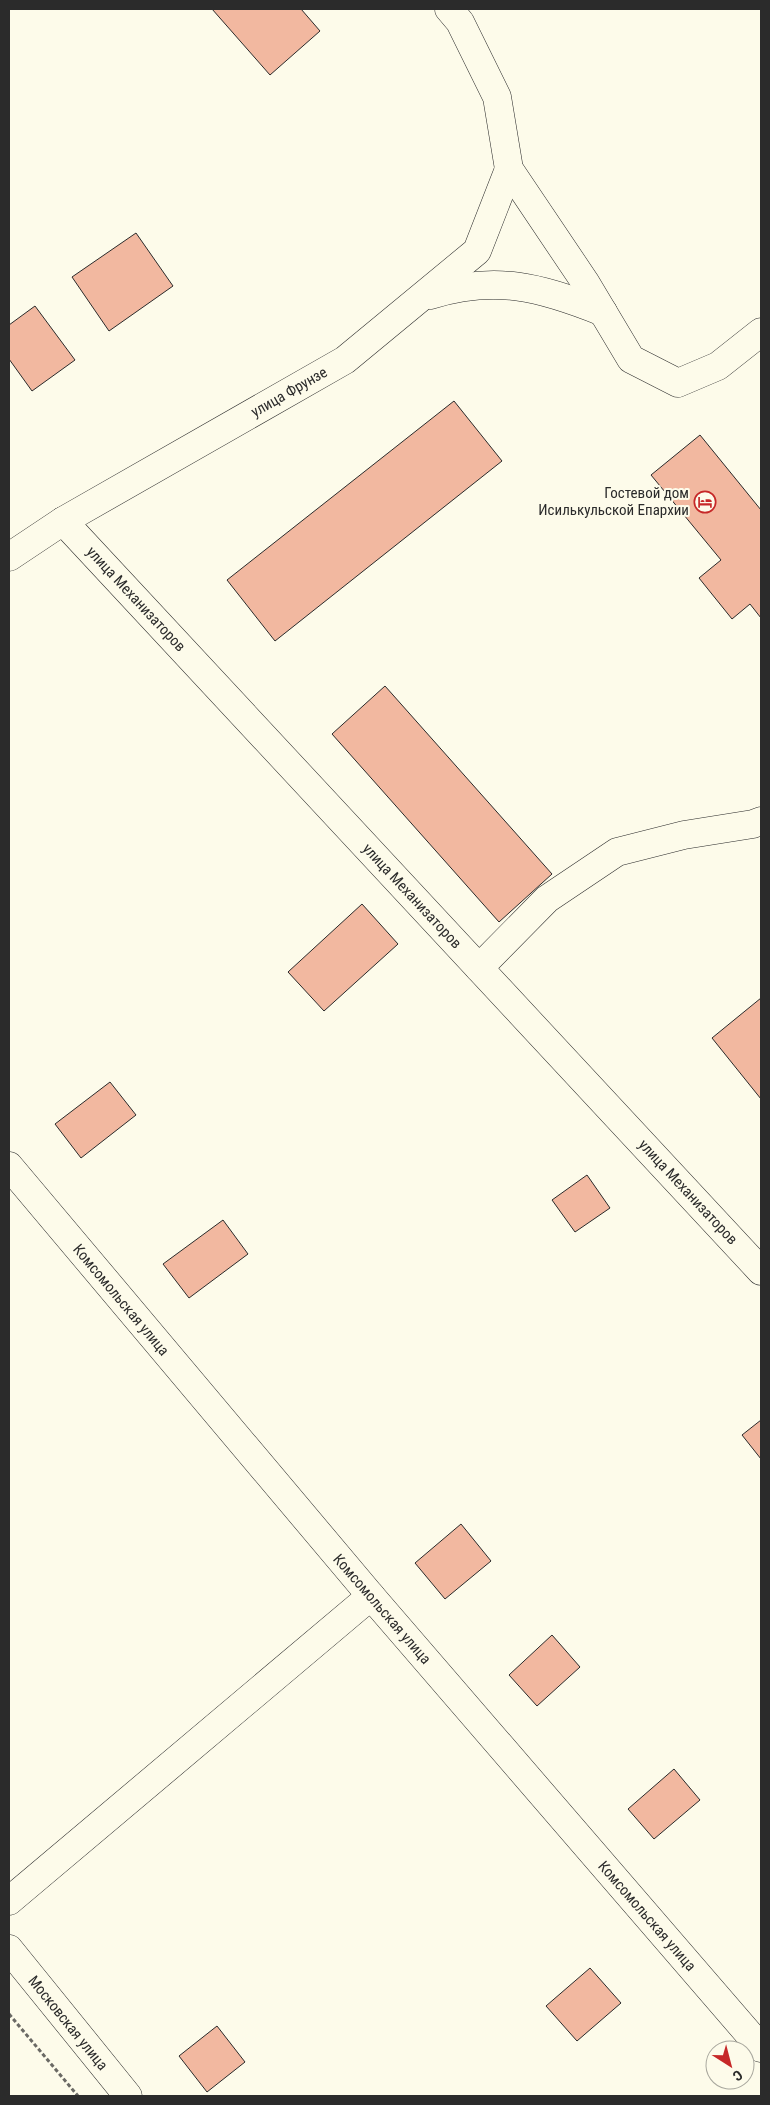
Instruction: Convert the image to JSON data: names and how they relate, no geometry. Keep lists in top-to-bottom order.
{
  "streets": {
    "street": [
      "улица Фрунзе",
      "улица Механизаторов",
      "Комсомольская улица",
      "Московская улица"
    ]
  },
  "crossings": [
    ["улица Фрунзе", "улица Механизаторов"]
  ],
  "places": {
    "hotel": ["Гостевой дом Исилькульской Епархии"]
  },
  "north": "bottom right"
}
